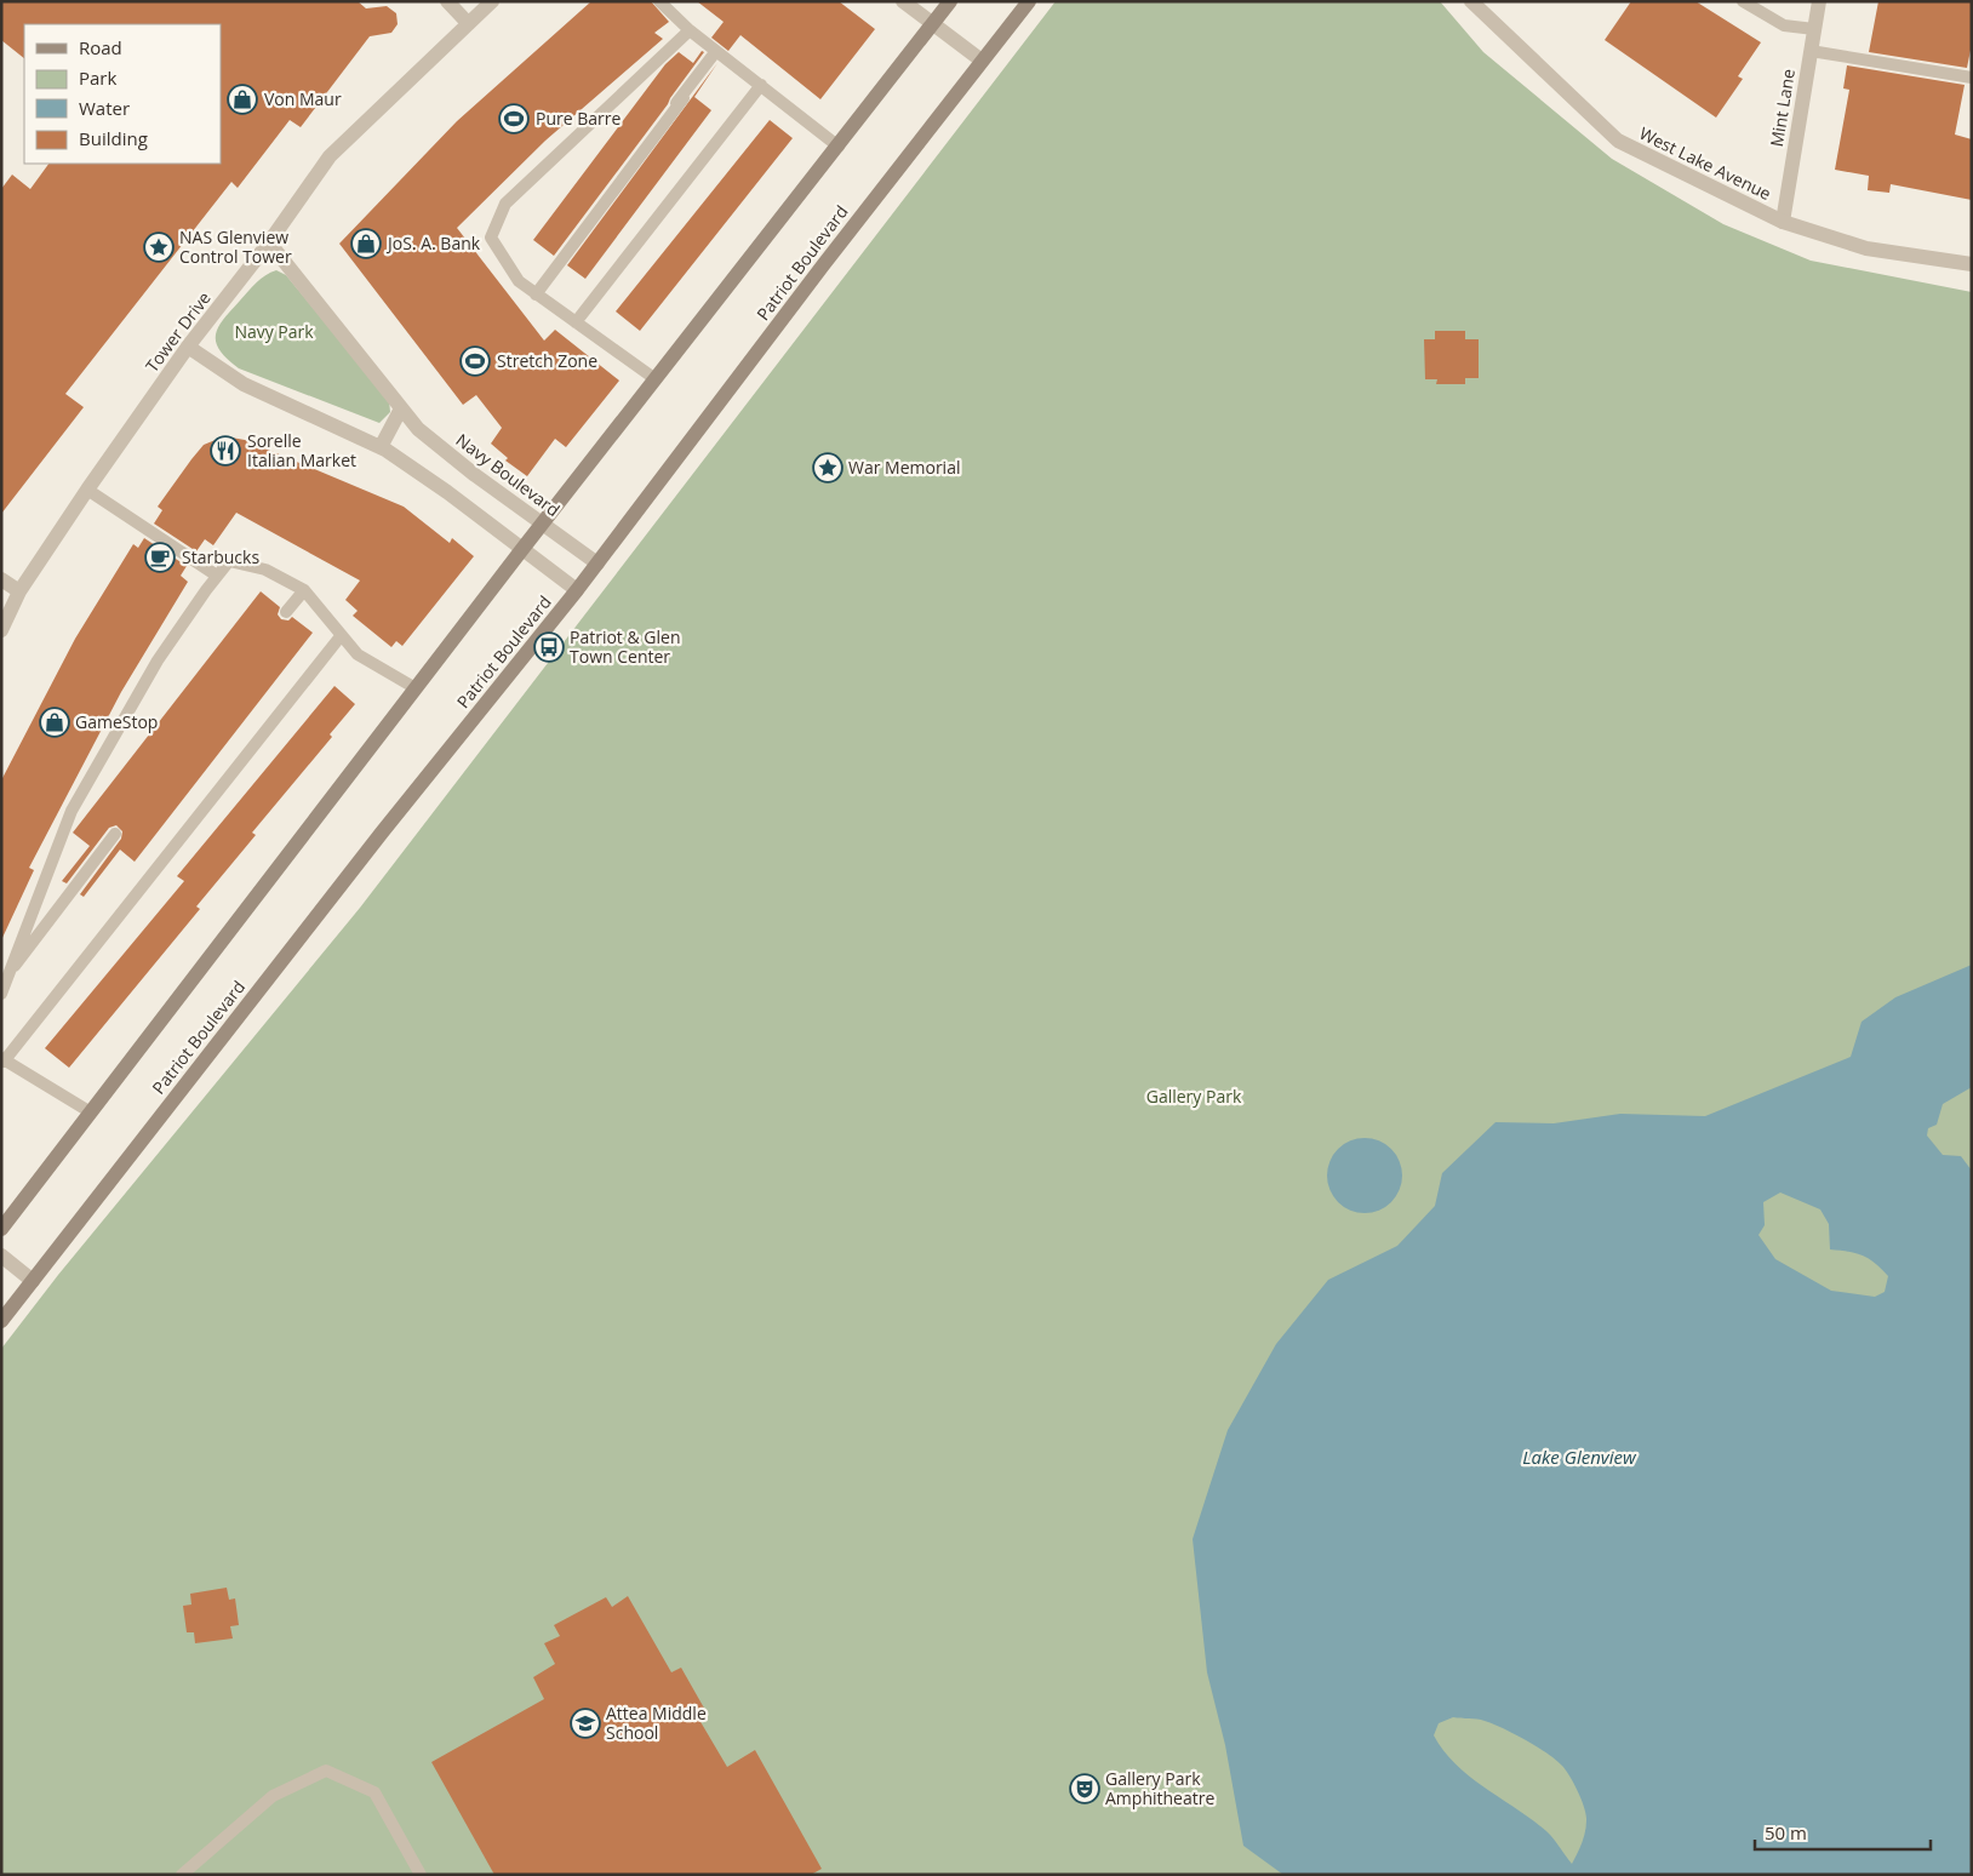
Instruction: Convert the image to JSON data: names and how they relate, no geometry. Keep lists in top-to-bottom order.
{
  "streets": {
    "main road": ["Patriot Boulevard"],
    "street": [
      "Mint Lane",
      "West Lake Avenue",
      "Tower Drive",
      "Navy Boulevard"
    ]
  },
  "crossings": [
    ["Mint Lane", "West Lake Avenue"],
    ["Patriot Boulevard", "Navy Boulevard"],
    ["Tower Drive", "Navy Boulevard"]
  ],
  "water": ["Lake Glenview"],
  "parks": ["Navy Park", "Gallery Park"],
  "places": {
    "shop": ["Von Maur", "JoS. A. Bank", "GameStop"],
    "sports": ["Pure Barre", "Stretch Zone"],
    "place": ["NAS Glenview Control Tower", "War Memorial"],
    "restaurant": ["Sorelle Italian Market"],
    "cafe": ["Starbucks"],
    "bus stop": ["Patriot & Glen Town Center"],
    "school or university": ["Attea Middle School"],
    "theatre": ["Gallery Park Amphitheatre"]
  },
  "legend": [
    "Road",
    "Park",
    "Water",
    "Building"
  ],
  "scale_bar": "50 m"
}
